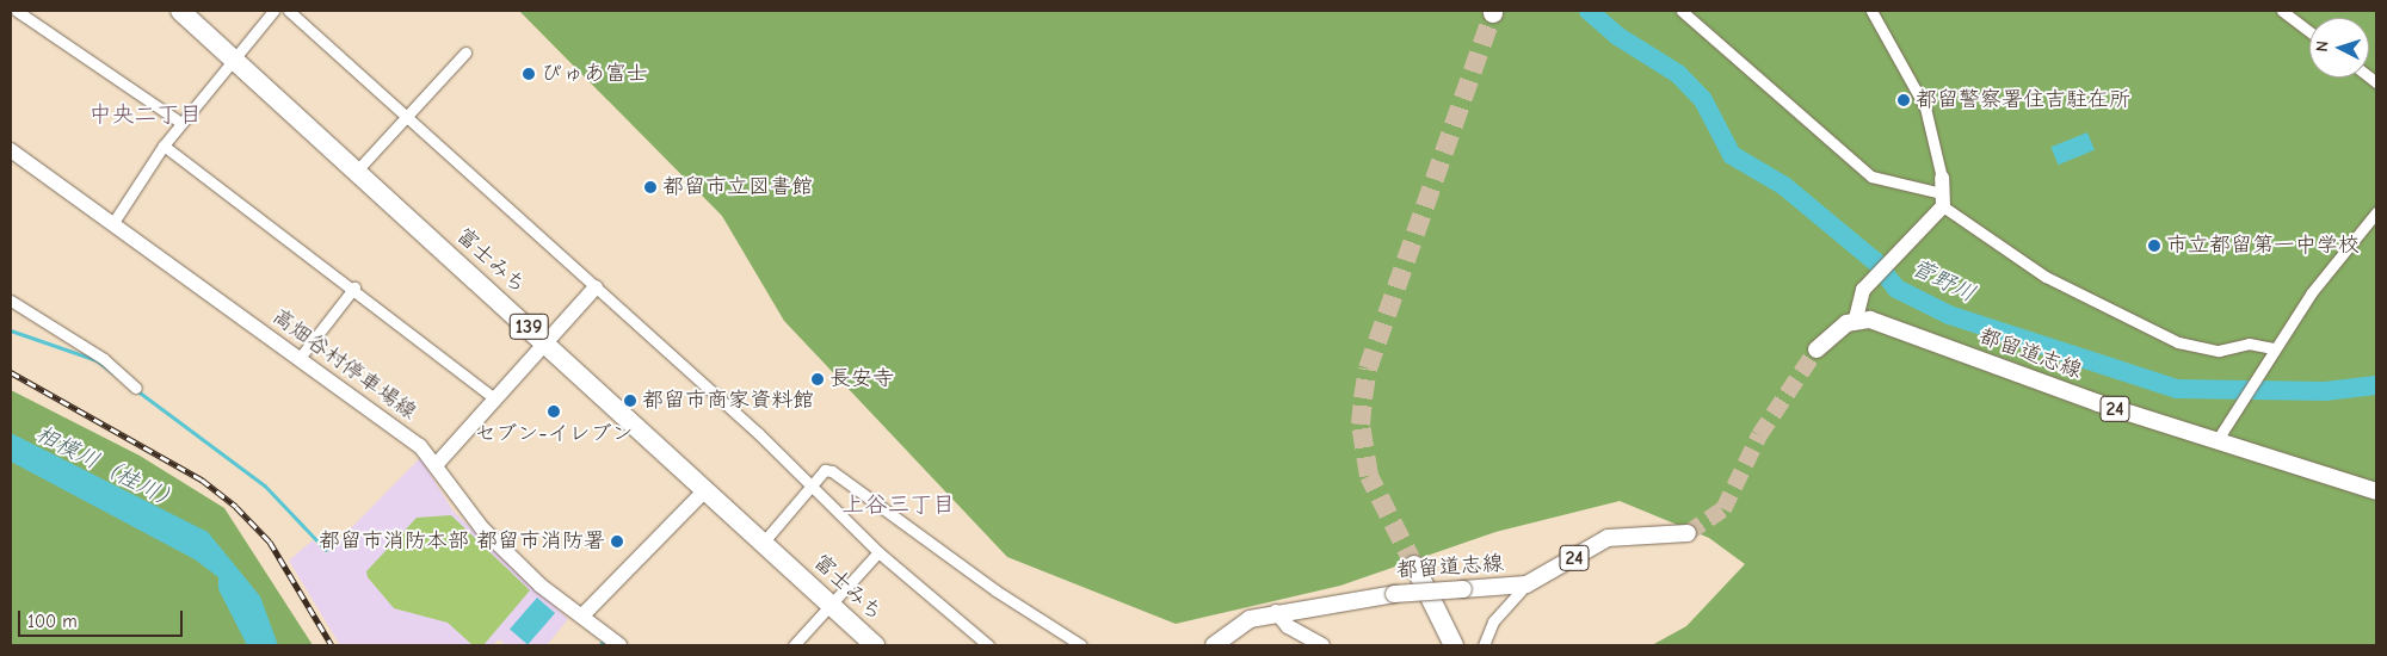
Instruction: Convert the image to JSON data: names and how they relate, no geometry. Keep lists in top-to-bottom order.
{
  "streets": {
    "highway": ["富士みち", "139"],
    "main road": ["都留道志線", "高畑谷村停車場線", "24"]
  },
  "districts": ["中央二丁目", "上谷三丁目"],
  "water": ["菅野川", "相模川（桂川）"],
  "places": [
    "ぴゅあ富士",
    "都留警察署住吉駐在所",
    "都留市立図書館",
    "市立都留第一中学校",
    "長安寺",
    "都留市商家資料館",
    "セブン-イレブン",
    "都留市消防本部 都留市消防署"
  ],
  "scale_bar": "100 m",
  "north": "left"
}
